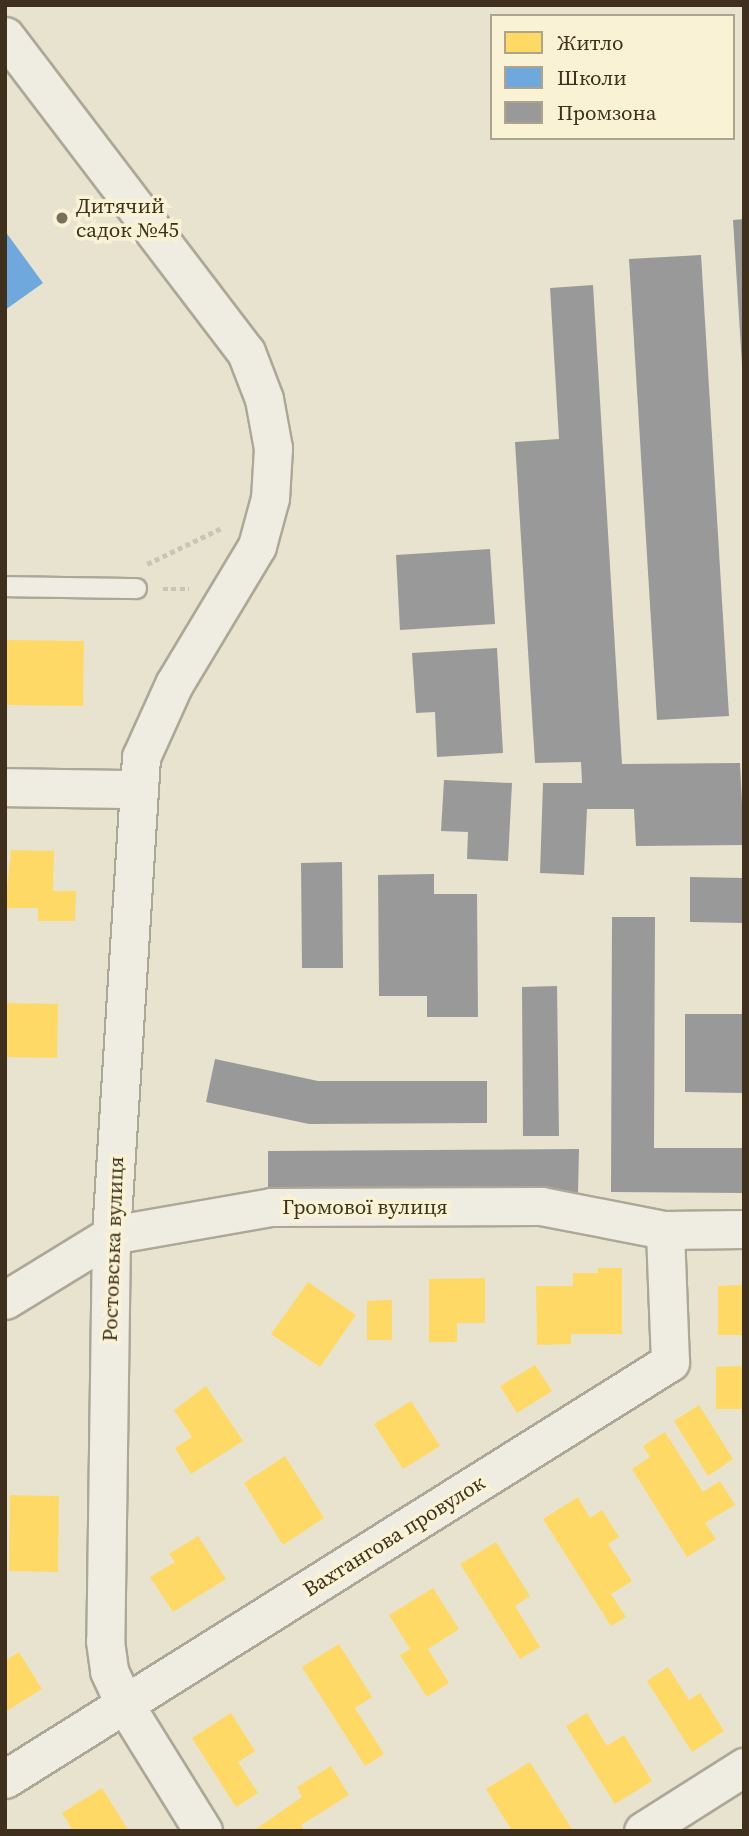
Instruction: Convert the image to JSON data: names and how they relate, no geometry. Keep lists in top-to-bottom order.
{
  "streets": {
    "street": ["Громової вулиця", "Ростовська вулиця", "Вахтангова провулок"]
  },
  "crossings": [
    ["Громової вулиця", "Ростовська вулиця"],
    ["Громової вулиця", "Вахтангова провулок"],
    ["Ростовська вулиця", "Вахтангова провулок"]
  ],
  "places": ["Дитячий садок №45"],
  "legend": ["Житло", "Школи", "Промзона"]
}
